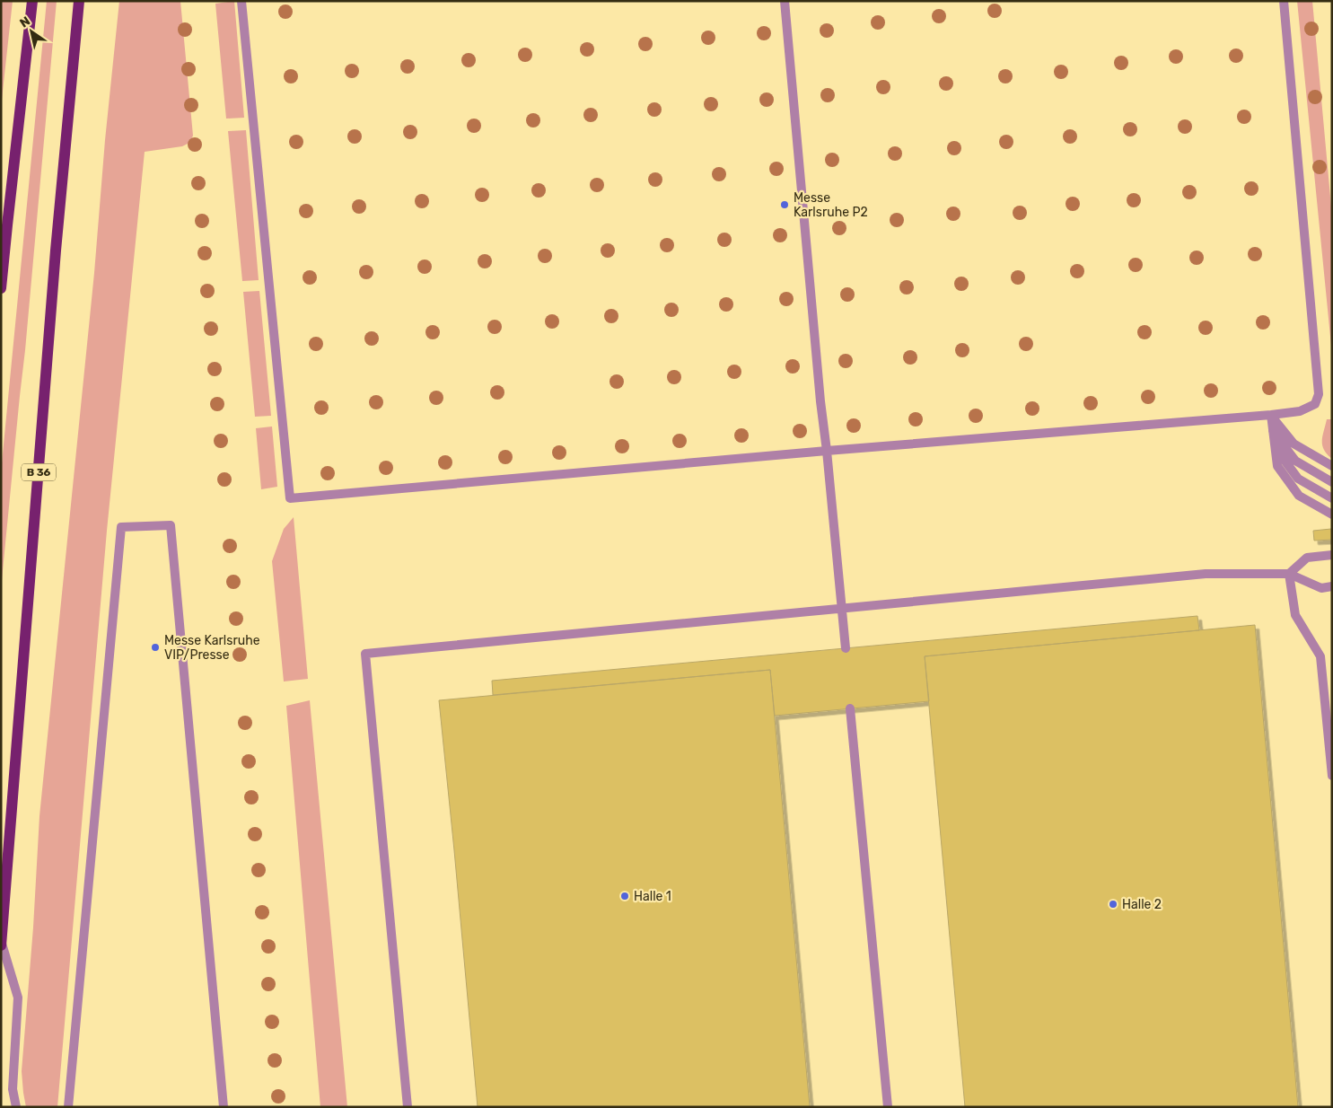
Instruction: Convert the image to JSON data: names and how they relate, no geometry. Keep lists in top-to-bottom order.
{
  "streets": {
    "main road": ["B 36"]
  },
  "places": [
    "Messe Karlsruhe P2",
    "Messe Karlsruhe VIP/Presse",
    "Halle 1",
    "Halle 2"
  ],
  "north": "top left"
}
